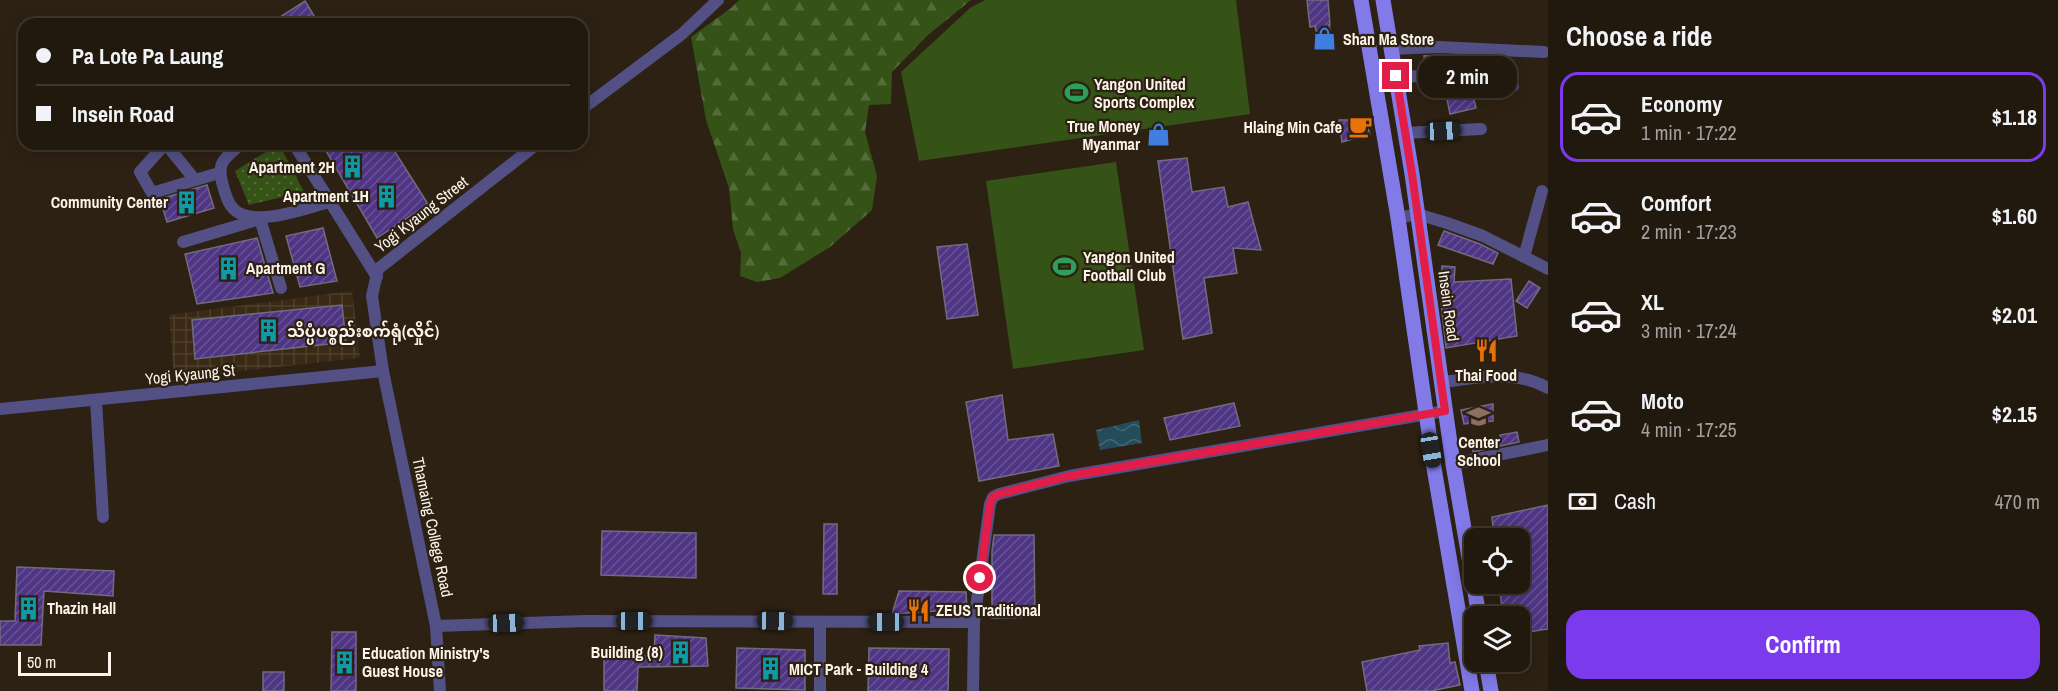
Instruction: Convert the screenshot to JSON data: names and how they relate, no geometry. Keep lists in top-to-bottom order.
{
  "streets": {
    "main road": ["Insein Road"],
    "street": ["Yogi Kyaung Street", "Yogi Kyaung St", "Thamaing College Road"]
  },
  "crossings": [
    ["Yogi Kyaung Street", "Yogi Kyaung St"],
    ["Yogi Kyaung Street", "Thamaing College Road"],
    ["Yogi Kyaung St", "Thamaing College Road"]
  ],
  "places": {
    "shop": ["Shan Ma Store", "True Money Myanmar"],
    "sports": ["Yangon United Sports Complex", "Yangon United Football Club"],
    "cafe": ["Hlaing Min Cafe"],
    "building": [
      "Apartment 2H",
      "Apartment 1H",
      "Community Center",
      "Apartment G",
      "သိပ္ပံပစ္စည်းစက်ရုံ(လှိုင်)",
      "Thazin Hall",
      "Building (8)",
      "Education Ministry's Guest House",
      "MICT Park - Building 4"
    ],
    "restaurant": ["Thai Food", "ZEUS Traditional"],
    "school or university": ["Center School"]
  },
  "scale_bar": "50 m",
  "page": {
    "heading": "Choose a ride",
    "banner": ["Pa Lote Pa Laung", "Insein Road"],
    "bubble": "2 min",
    "list": [
      {
        "name": "Economy",
        "note": "1 min · 17:22",
        "value": "$1.18"
      },
      {
        "name": "Comfort",
        "note": "2 min · 17:23",
        "value": "$1.60"
      },
      {
        "name": "XL",
        "note": "3 min · 17:24",
        "value": "$2.01"
      },
      {
        "name": "Moto",
        "note": "4 min · 17:25",
        "value": "$2.15"
      }
    ],
    "pay": ["Cash", "470 m"],
    "buttons": "Confirm",
    "scale": "50 m"
  }
}
